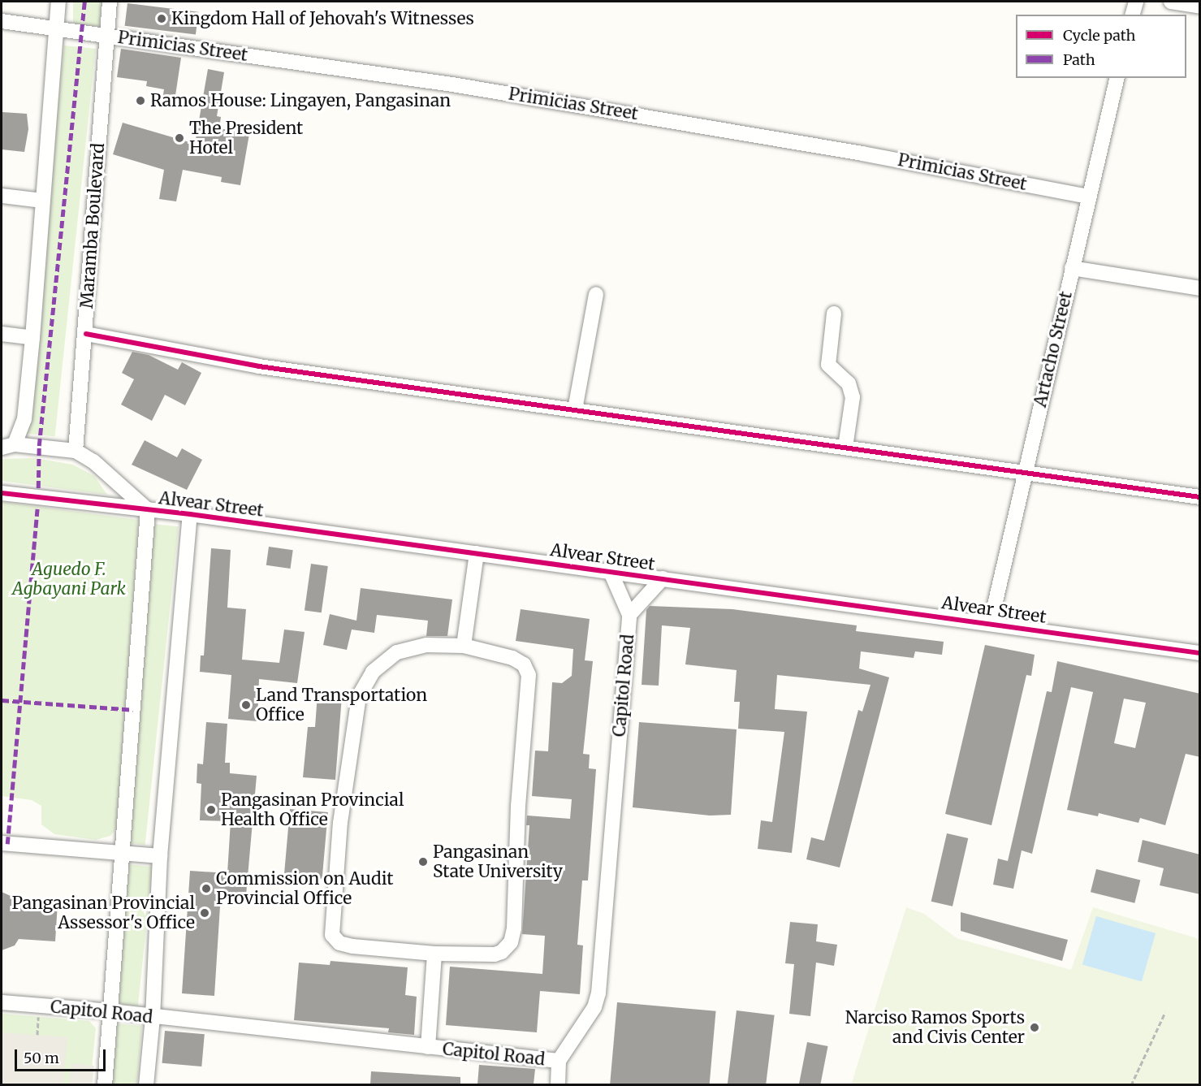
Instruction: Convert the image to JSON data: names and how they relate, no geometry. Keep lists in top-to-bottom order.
{
  "streets": {
    "street": [
      "Primicias Street",
      "Maramba Boulevard",
      "Artacho Street",
      "Alvear Street",
      "Capitol Road"
    ]
  },
  "crossings": [
    ["Primicias Street", "Maramba Boulevard"],
    ["Primicias Street", "Artacho Street"],
    ["Artacho Street", "Alvear Street"],
    ["Alvear Street", "Capitol Road"]
  ],
  "parks": ["Aguedo F. Agbayani Park"],
  "places": [
    "Kingdom Hall of Jehovah's Witnesses",
    "Ramos House: Lingayen, Pangasinan",
    "The President Hotel",
    "Land Transportation Office",
    "Pangasinan Provincial Health Office",
    "Pangasinan State University",
    "Commission on Audit Provincial Office",
    "Pangasinan Provincial Assessor's Office",
    "Narciso Ramos Sports and Civis Center"
  ],
  "legend": ["Cycle path", "Path"],
  "scale_bar": "50 m"
}
